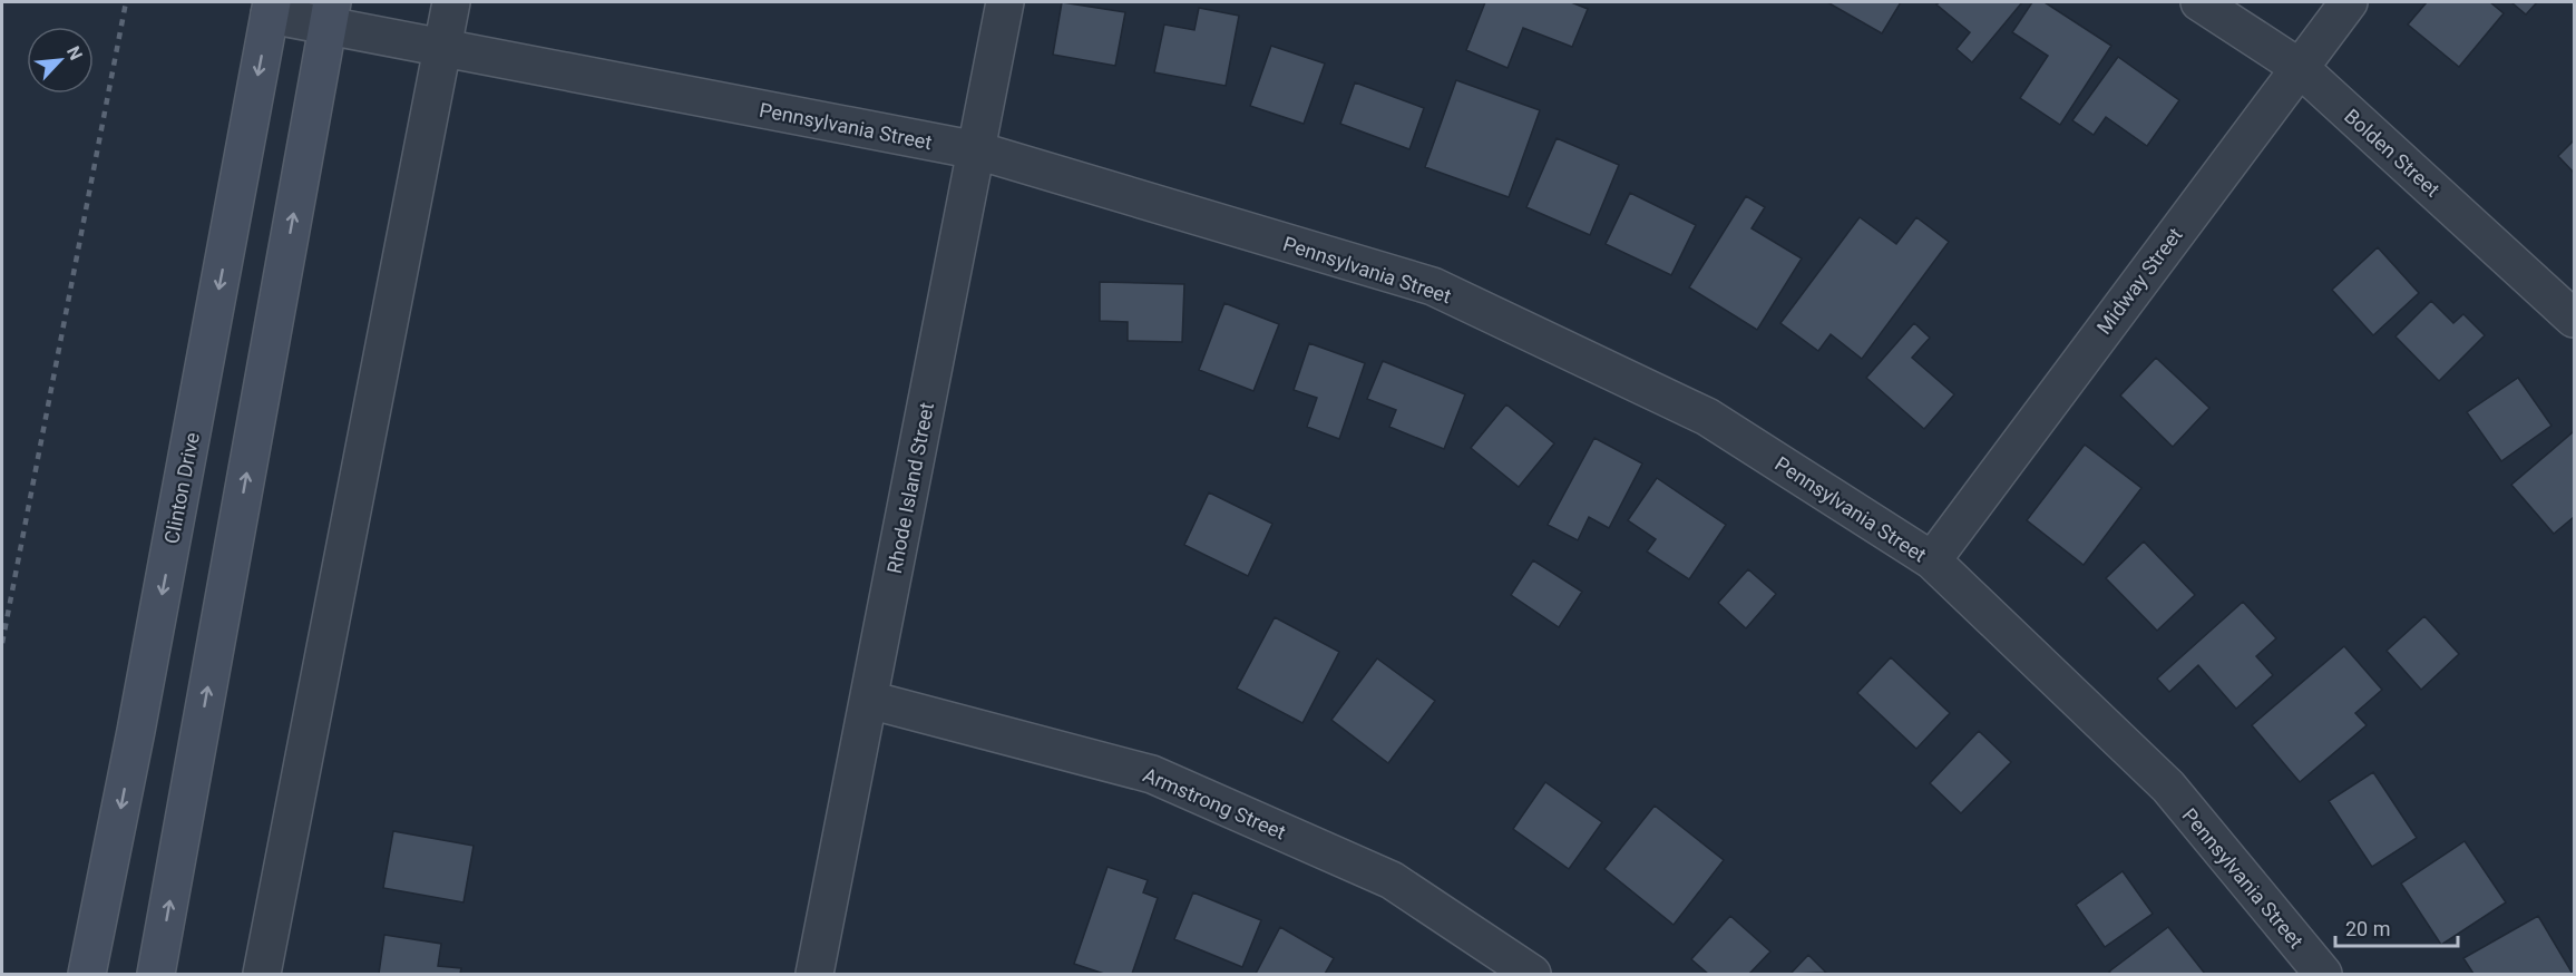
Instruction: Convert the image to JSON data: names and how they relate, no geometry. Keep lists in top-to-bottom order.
{
  "streets": {
    "main road": ["Clinton Drive"],
    "street": [
      "Pennsylvania Street",
      "Bolden Street",
      "Midway Street",
      "Rhode Island Street",
      "Armstrong Street"
    ]
  },
  "crossings": [
    ["Pennsylvania Street", "Midway Street"],
    ["Pennsylvania Street", "Clinton Drive"],
    ["Pennsylvania Street", "Rhode Island Street"],
    ["Bolden Street", "Midway Street"],
    ["Rhode Island Street", "Armstrong Street"]
  ],
  "scale_bar": "20 m",
  "north": "top right"
}
